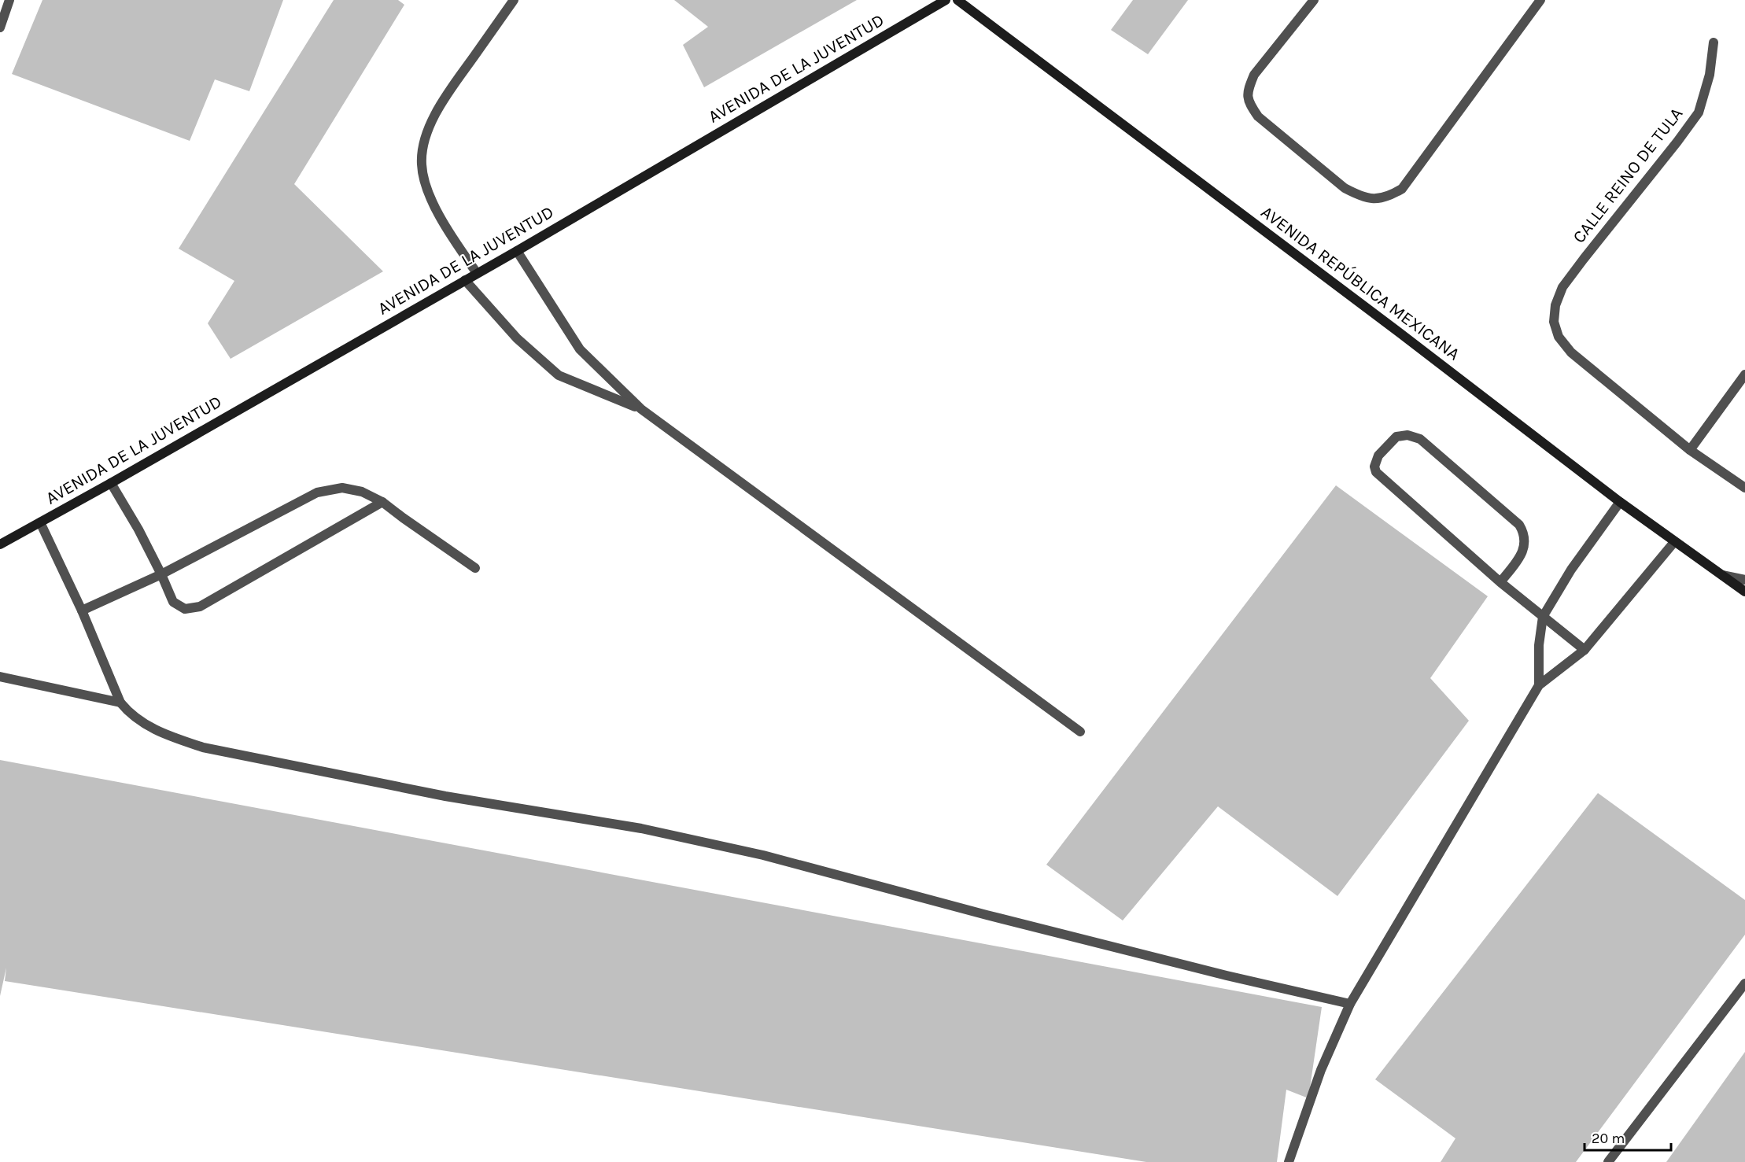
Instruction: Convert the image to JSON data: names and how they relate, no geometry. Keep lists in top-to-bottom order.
{
  "streets": {
    "street": ["AVENIDA DE LA JUVENTUD", "CALLE REINO DE TULA", "AVENIDA REPÚBLICA MEXICANA"]
  },
  "scale_bar": "20 m"
}
